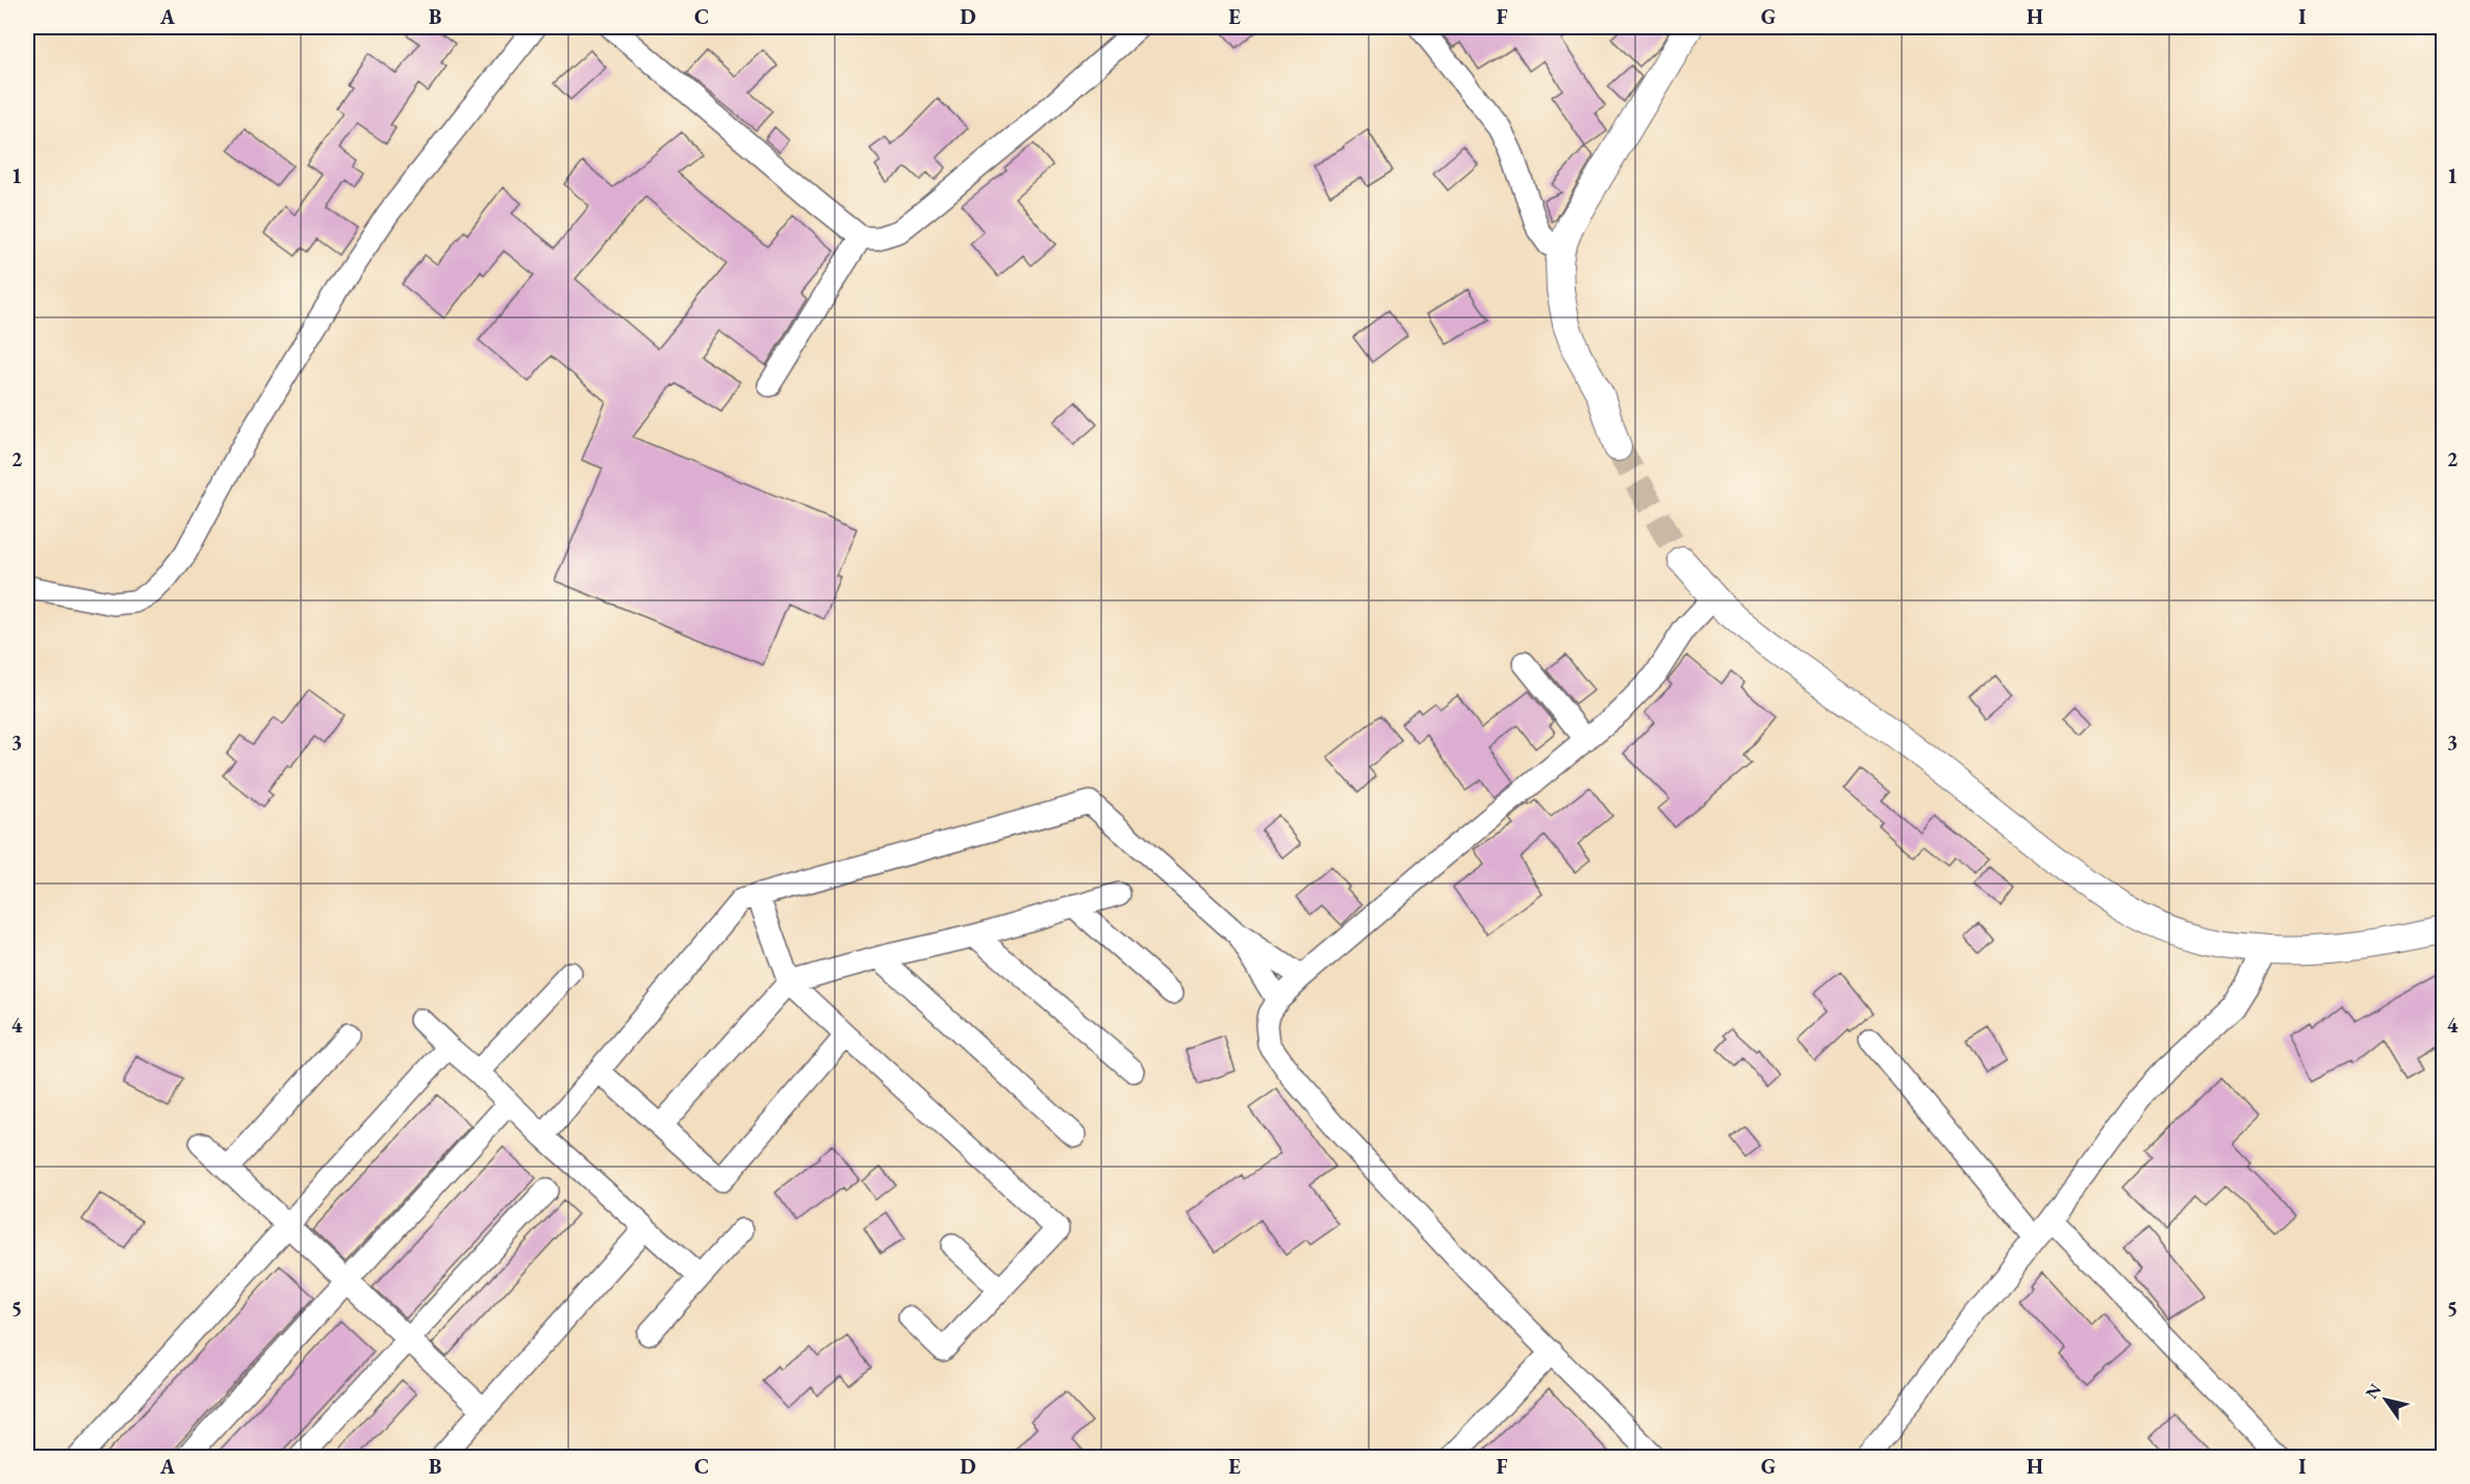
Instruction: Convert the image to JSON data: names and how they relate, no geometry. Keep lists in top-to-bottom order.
{
  "north": "top left",
  "grid": {
    "columns": [
      "A",
      "B",
      "C",
      "D",
      "E",
      "F",
      "G",
      "H",
      "I"
    ],
    "rows": [
      "1",
      "2",
      "3",
      "4",
      "5"
    ]
  }
}
